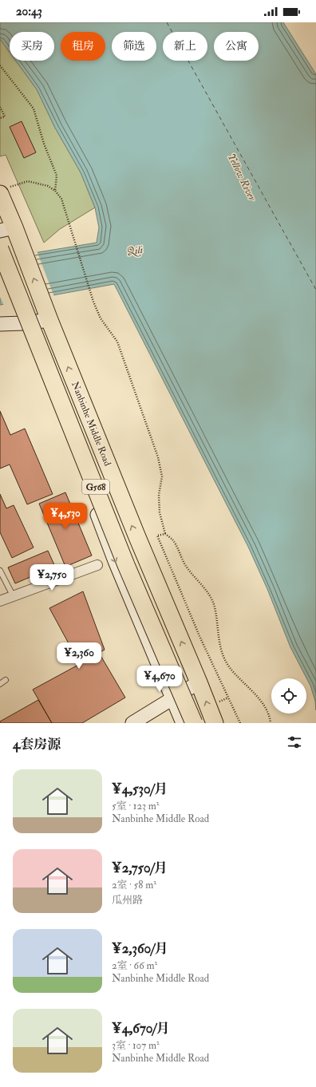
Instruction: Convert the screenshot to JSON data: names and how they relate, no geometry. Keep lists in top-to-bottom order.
{
  "streets": {
    "highway": ["Nanbinhe Middle Road", "G568"]
  },
  "water": ["Yellow River", "Qili"],
  "page": {
    "status": "20:43",
    "chip": [
      "买房",
      "租房",
      "筛选",
      "新上",
      "公寓"
    ],
    "price": [
      "¥4,530",
      "¥2,750",
      "¥2,360",
      "¥4,670"
    ],
    "heading": "4套房源",
    "list": [
      {
        "name": "¥4,530/月",
        "note": "5室 · 123 m² · Nanbinhe Middle Road"
      },
      {
        "name": "¥2,750/月",
        "note": "2室 · 58 m² · 瓜州路"
      },
      {
        "name": "¥2,360/月",
        "note": "2室 · 66 m² · Nanbinhe Middle Road"
      },
      {
        "name": "¥4,670/月",
        "note": "3室 · 107 m² · Nanbinhe Middle Road"
      }
    ]
  }
}
